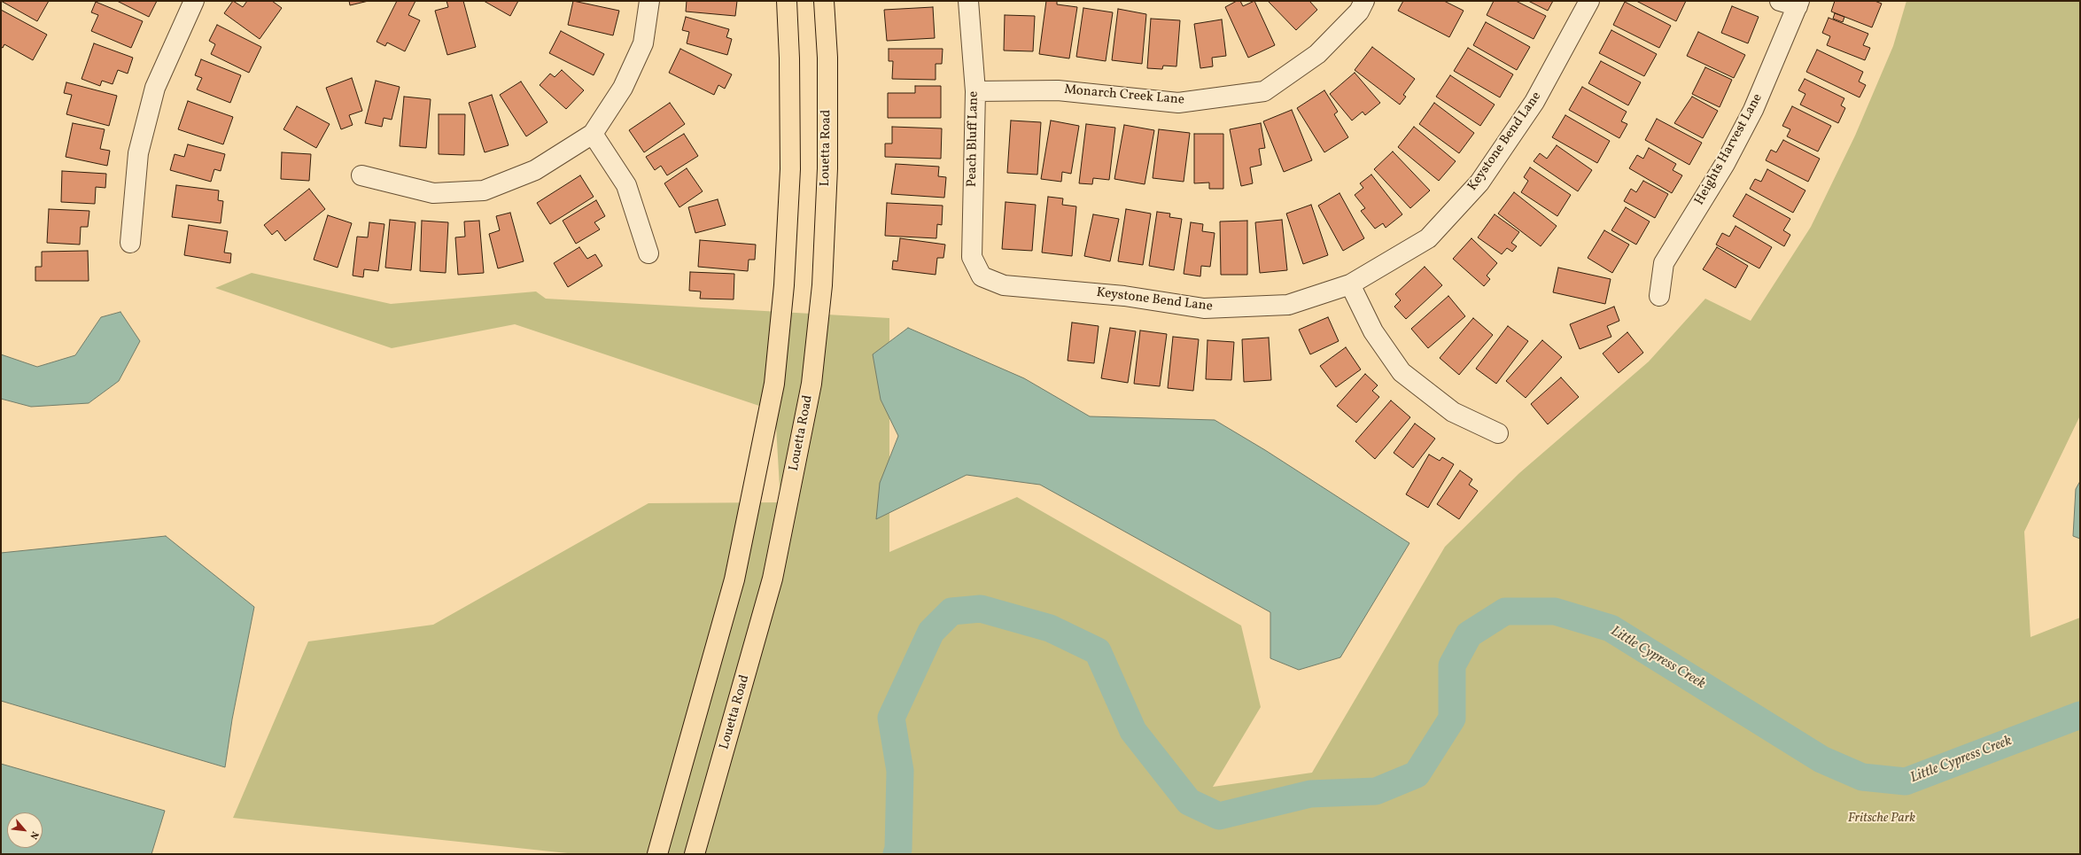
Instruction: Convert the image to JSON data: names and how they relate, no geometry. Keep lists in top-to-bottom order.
{
  "streets": {
    "main road": ["Louetta Road"],
    "street": [
      "Monarch Creek Lane",
      "Peach Bluff Lane",
      "Keystone Bend Lane",
      "Heights Harvest Lane"
    ]
  },
  "crossings": [
    ["Monarch Creek Lane", "Peach Bluff Lane"],
    ["Peach Bluff Lane", "Keystone Bend Lane"]
  ],
  "water": ["Little Cypress Creek"],
  "parks": ["Fritsche Park"],
  "north": "bottom right"
}
